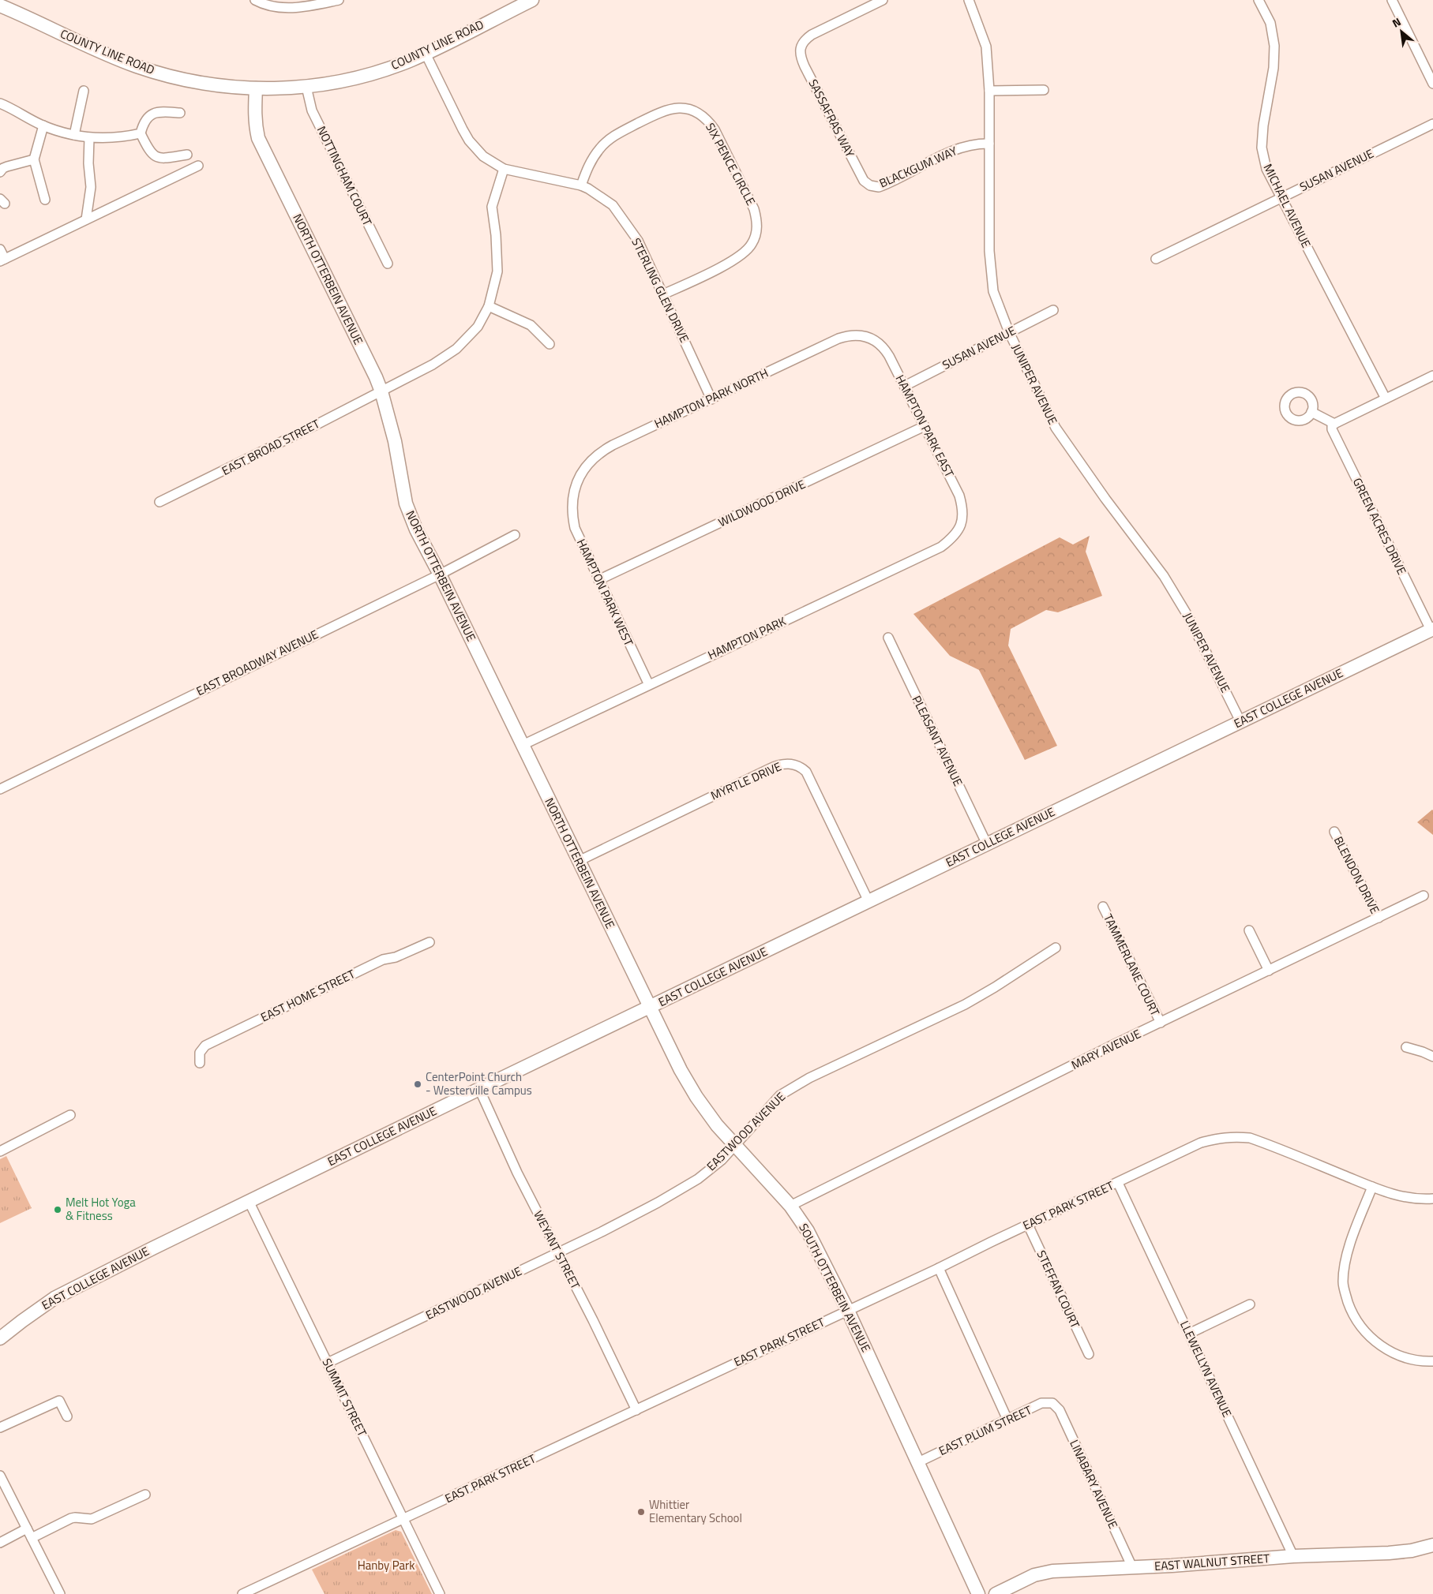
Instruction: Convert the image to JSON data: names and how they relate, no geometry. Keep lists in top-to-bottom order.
{
  "streets": {
    "street": [
      "COUNTY LINE ROAD",
      "SASSAFRAS WAY",
      "SIX PENCE CIRCLE",
      "BLACKGUM WAY",
      "SUSAN AVENUE",
      "NOTTINGHAM COURT",
      "MICHAEL AVENUE",
      "NORTH OTTERBEIN AVENUE",
      "STERLING GLEN DRIVE",
      "JUNIPER AVENUE",
      "HAMPTON PARK NORTH",
      "HAMPTON PARK EAST",
      "EAST BROAD STREET",
      "WILDWOOD DRIVE",
      "GREEN ACRES DRIVE",
      "HAMPTON PARK WEST",
      "HAMPTON PARK",
      "EAST BROADWAY AVENUE",
      "EAST COLLEGE AVENUE",
      "PLEASANT AVENUE",
      "MYRTLE DRIVE",
      "BLENDON DRIVE",
      "TAMMERLANE COURT",
      "EAST HOME STREET",
      "MARY AVENUE",
      "EASTWOOD AVENUE",
      "EAST PARK STREET",
      "WEYANT STREET",
      "SOUTH OTTERBEIN AVENUE",
      "STEFFAN COURT",
      "LLEWELLYN AVENUE",
      "SUMMIT STREET",
      "EAST PLUM STREET",
      "LINABARY AVENUE",
      "EAST WALNUT STREET"
    ]
  },
  "crossings": [
    ["COUNTY LINE ROAD", "NOTTINGHAM COURT"],
    ["COUNTY LINE ROAD", "NORTH OTTERBEIN AVENUE"],
    ["COUNTY LINE ROAD", "STERLING GLEN DRIVE"],
    ["SASSAFRAS WAY", "BLACKGUM WAY"],
    ["SIX PENCE CIRCLE", "STERLING GLEN DRIVE"],
    ["BLACKGUM WAY", "JUNIPER AVENUE"],
    ["SUSAN AVENUE", "MICHAEL AVENUE"],
    ["SUSAN AVENUE", "JUNIPER AVENUE"],
    ["SUSAN AVENUE", "HAMPTON PARK EAST"],
    ["NORTH OTTERBEIN AVENUE", "EAST BROAD STREET"],
    ["NORTH OTTERBEIN AVENUE", "HAMPTON PARK"],
    ["NORTH OTTERBEIN AVENUE", "EAST BROADWAY AVENUE"],
    ["NORTH OTTERBEIN AVENUE", "EAST COLLEGE AVENUE"],
    ["NORTH OTTERBEIN AVENUE", "MYRTLE DRIVE"],
    ["NORTH OTTERBEIN AVENUE", "SOUTH OTTERBEIN AVENUE"],
    ["STERLING GLEN DRIVE", "HAMPTON PARK NORTH"],
    ["STERLING GLEN DRIVE", "EAST BROAD STREET"],
    ["JUNIPER AVENUE", "EAST COLLEGE AVENUE"],
    ["HAMPTON PARK NORTH", "HAMPTON PARK EAST"],
    ["HAMPTON PARK NORTH", "HAMPTON PARK WEST"],
    ["HAMPTON PARK EAST", "WILDWOOD DRIVE"],
    ["HAMPTON PARK EAST", "HAMPTON PARK"],
    ["WILDWOOD DRIVE", "HAMPTON PARK WEST"],
    ["GREEN ACRES DRIVE", "EAST COLLEGE AVENUE"],
    ["HAMPTON PARK WEST", "HAMPTON PARK"],
    ["EAST COLLEGE AVENUE", "PLEASANT AVENUE"],
    ["EAST COLLEGE AVENUE", "MYRTLE DRIVE"],
    ["EAST COLLEGE AVENUE", "WEYANT STREET"],
    ["EAST COLLEGE AVENUE", "SOUTH OTTERBEIN AVENUE"],
    ["EAST COLLEGE AVENUE", "SUMMIT STREET"],
    ["BLENDON DRIVE", "MARY AVENUE"],
    ["TAMMERLANE COURT", "MARY AVENUE"],
    ["MARY AVENUE", "SOUTH OTTERBEIN AVENUE"],
    ["EASTWOOD AVENUE", "WEYANT STREET"],
    ["EASTWOOD AVENUE", "SOUTH OTTERBEIN AVENUE"],
    ["EASTWOOD AVENUE", "SUMMIT STREET"],
    ["EAST PARK STREET", "WEYANT STREET"],
    ["EAST PARK STREET", "SOUTH OTTERBEIN AVENUE"],
    ["EAST PARK STREET", "STEFFAN COURT"],
    ["EAST PARK STREET", "LLEWELLYN AVENUE"],
    ["EAST PARK STREET", "SUMMIT STREET"],
    ["SOUTH OTTERBEIN AVENUE", "EAST PLUM STREET"],
    ["LLEWELLYN AVENUE", "EAST WALNUT STREET"],
    ["EAST PLUM STREET", "LINABARY AVENUE"],
    ["LINABARY AVENUE", "EAST WALNUT STREET"]
  ],
  "parks": ["Hanby Park"],
  "places": ["CenterPoint Church - Westerville Campus", "Melt Hot Yoga & Fitness", "Whittier Elementary School"],
  "north": "top left"
}
